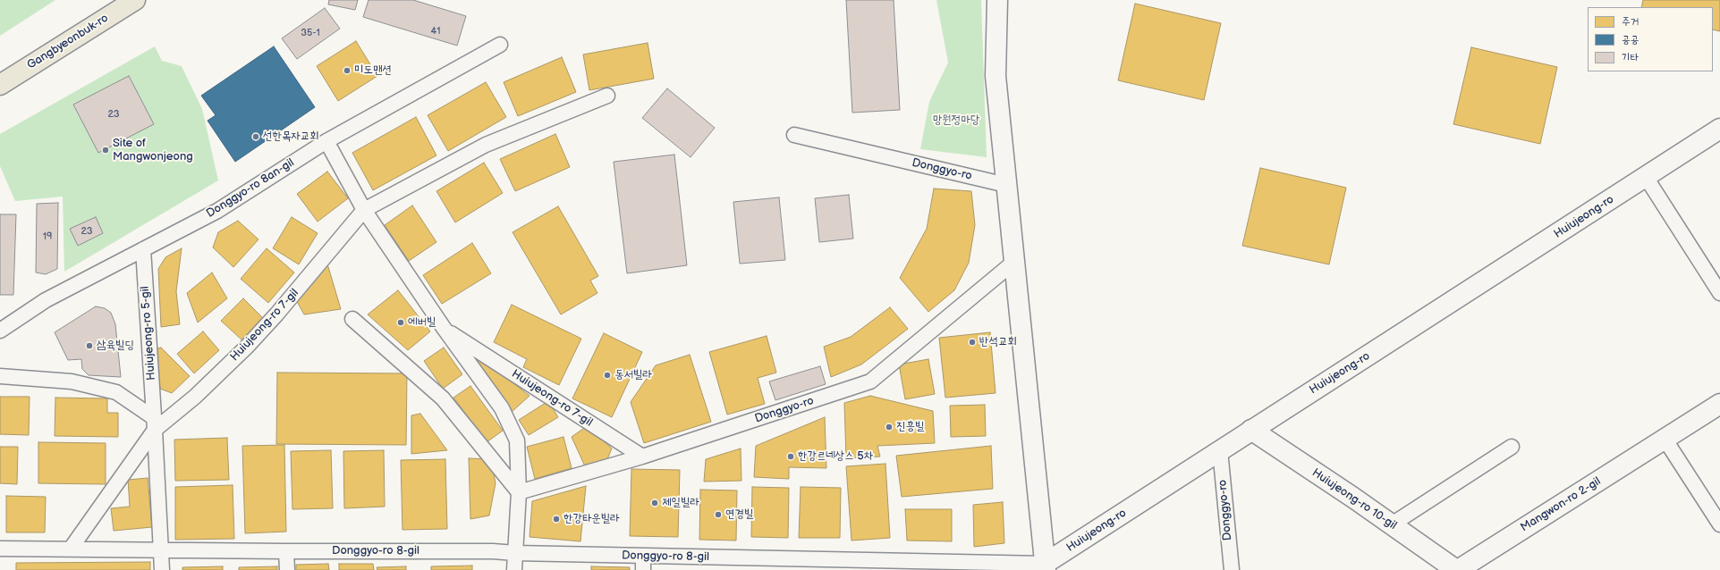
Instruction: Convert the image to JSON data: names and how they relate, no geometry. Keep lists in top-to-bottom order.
{
  "streets": {
    "highway": ["Gangbyeonbuk-ro"],
    "street": ["Huiujeong-ro", "Huiujeong-ro 10-gil", "Mangwon-ro 2-gil"],
    "lane": [
      "Donggyo-ro",
      "Donggyo-ro 8an-gil",
      "Huiujeong-ro 7-gil",
      "Huiujeong-ro 5-gil",
      "Donggyo-ro 8-gil"
    ]
  },
  "crossings": [
    ["Donggyo-ro", "Huiujeong-ro"],
    ["Donggyo-ro", "Huiujeong-ro 7-gil"],
    ["Donggyo-ro 8an-gil", "Huiujeong-ro 7-gil"],
    ["Donggyo-ro 8an-gil", "Huiujeong-ro 5-gil"],
    ["Huiujeong-ro", "Huiujeong-ro 10-gil"],
    ["Huiujeong-ro", "Donggyo-ro 8-gil"],
    ["Huiujeong-ro 7-gil", "Huiujeong-ro 5-gil"],
    ["Huiujeong-ro 7-gil", "Donggyo-ro 8-gil"],
    ["Huiujeong-ro 5-gil", "Donggyo-ro 8-gil"],
    ["Huiujeong-ro 10-gil", "Mangwon-ro 2-gil"]
  ],
  "parks": ["망원정마당"],
  "places": [
    "미도맨션",
    "선한목자교회",
    "Site of Mangwonjeong",
    "에버빌",
    "반석교회",
    "삼육빌딩",
    "동서빌라",
    "진흥빌",
    "한강르네상스 5차",
    "제일빌라",
    "연경빌",
    "한강타운빌라"
  ],
  "house_numbers": [
    "41",
    "35-1",
    "23",
    "23",
    "19"
  ],
  "legend": ["주거", "공공", "기타"]
}
